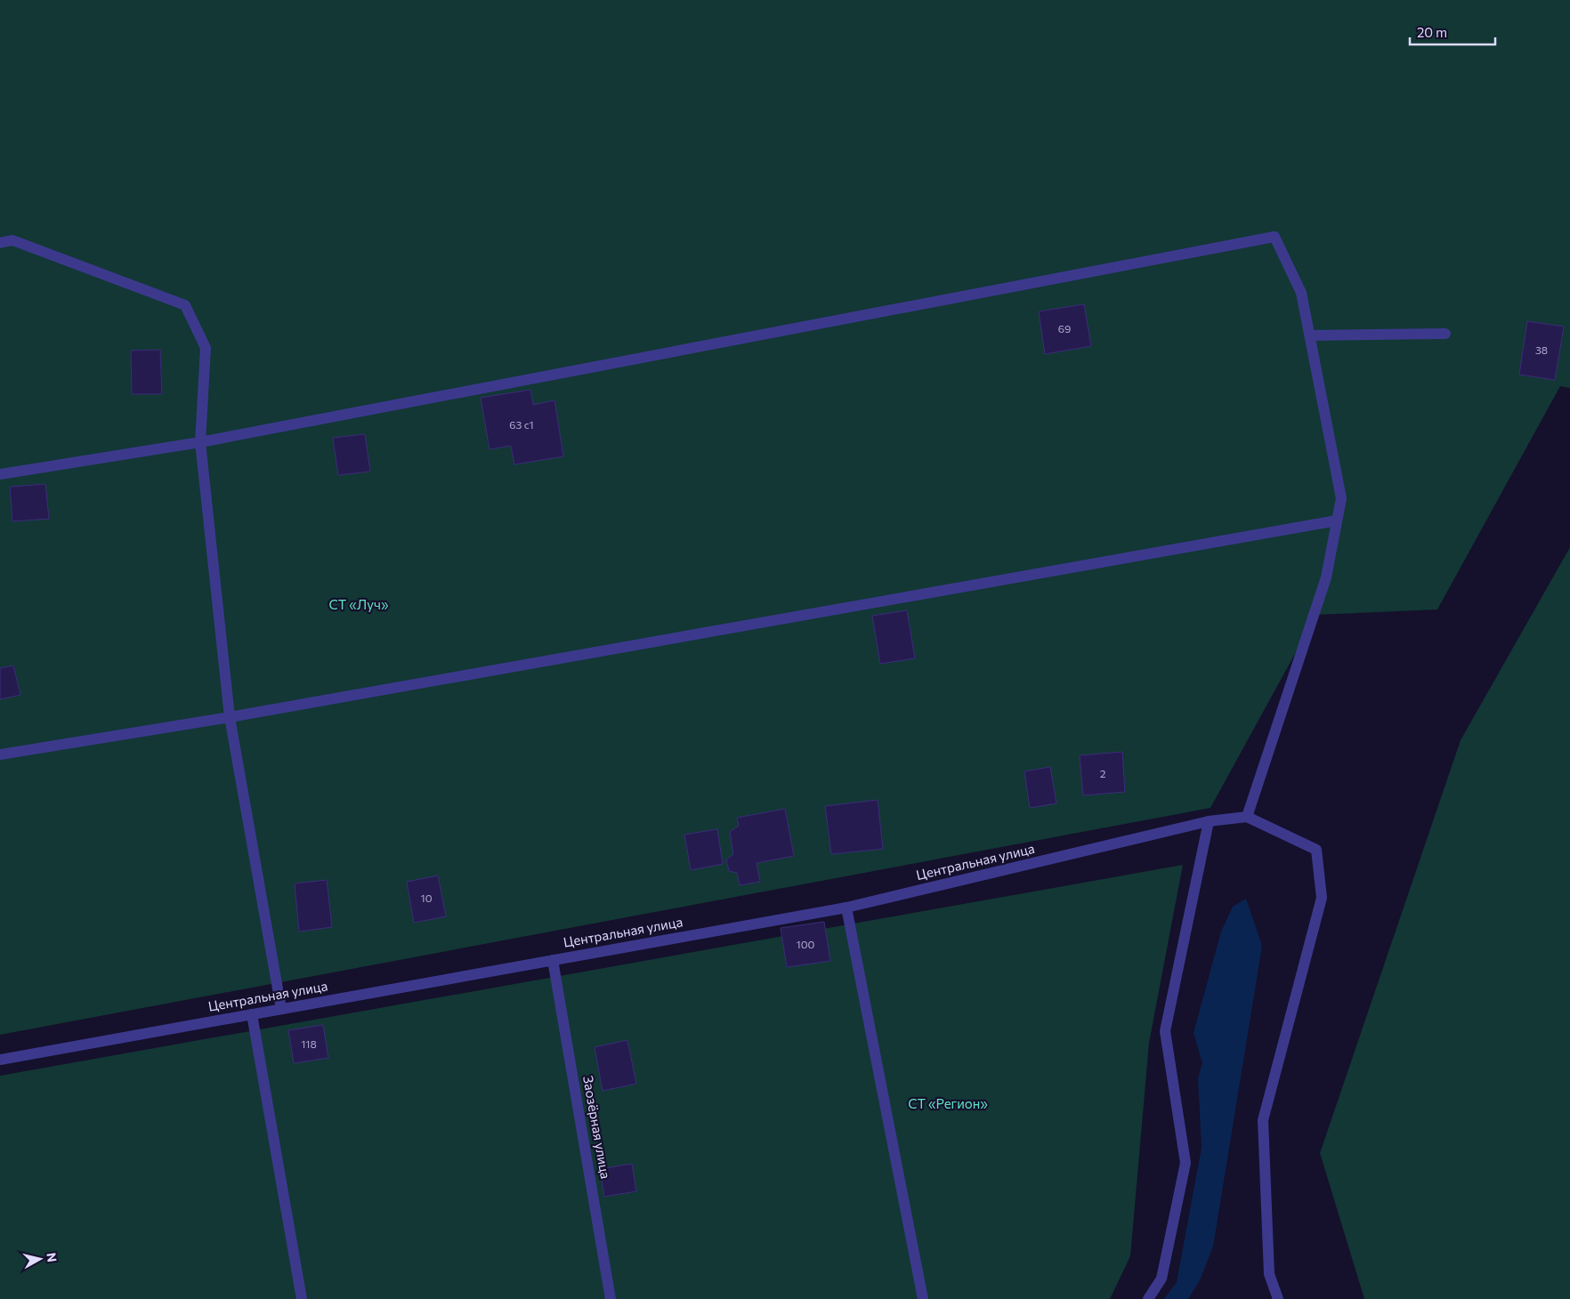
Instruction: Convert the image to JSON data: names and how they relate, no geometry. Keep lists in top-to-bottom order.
{
  "streets": {
    "street": ["Центральная улица", "Заозёрная улица"]
  },
  "crossings": [
    ["Центральная улица", "Заозёрная улица"]
  ],
  "parks": ["СТ «Луч»", "СТ «Регион»"],
  "house_numbers": [
    "69",
    "38",
    "63 с1",
    "2",
    "10",
    "100",
    "118"
  ],
  "scale_bar": "20 m",
  "north": "right"
}
